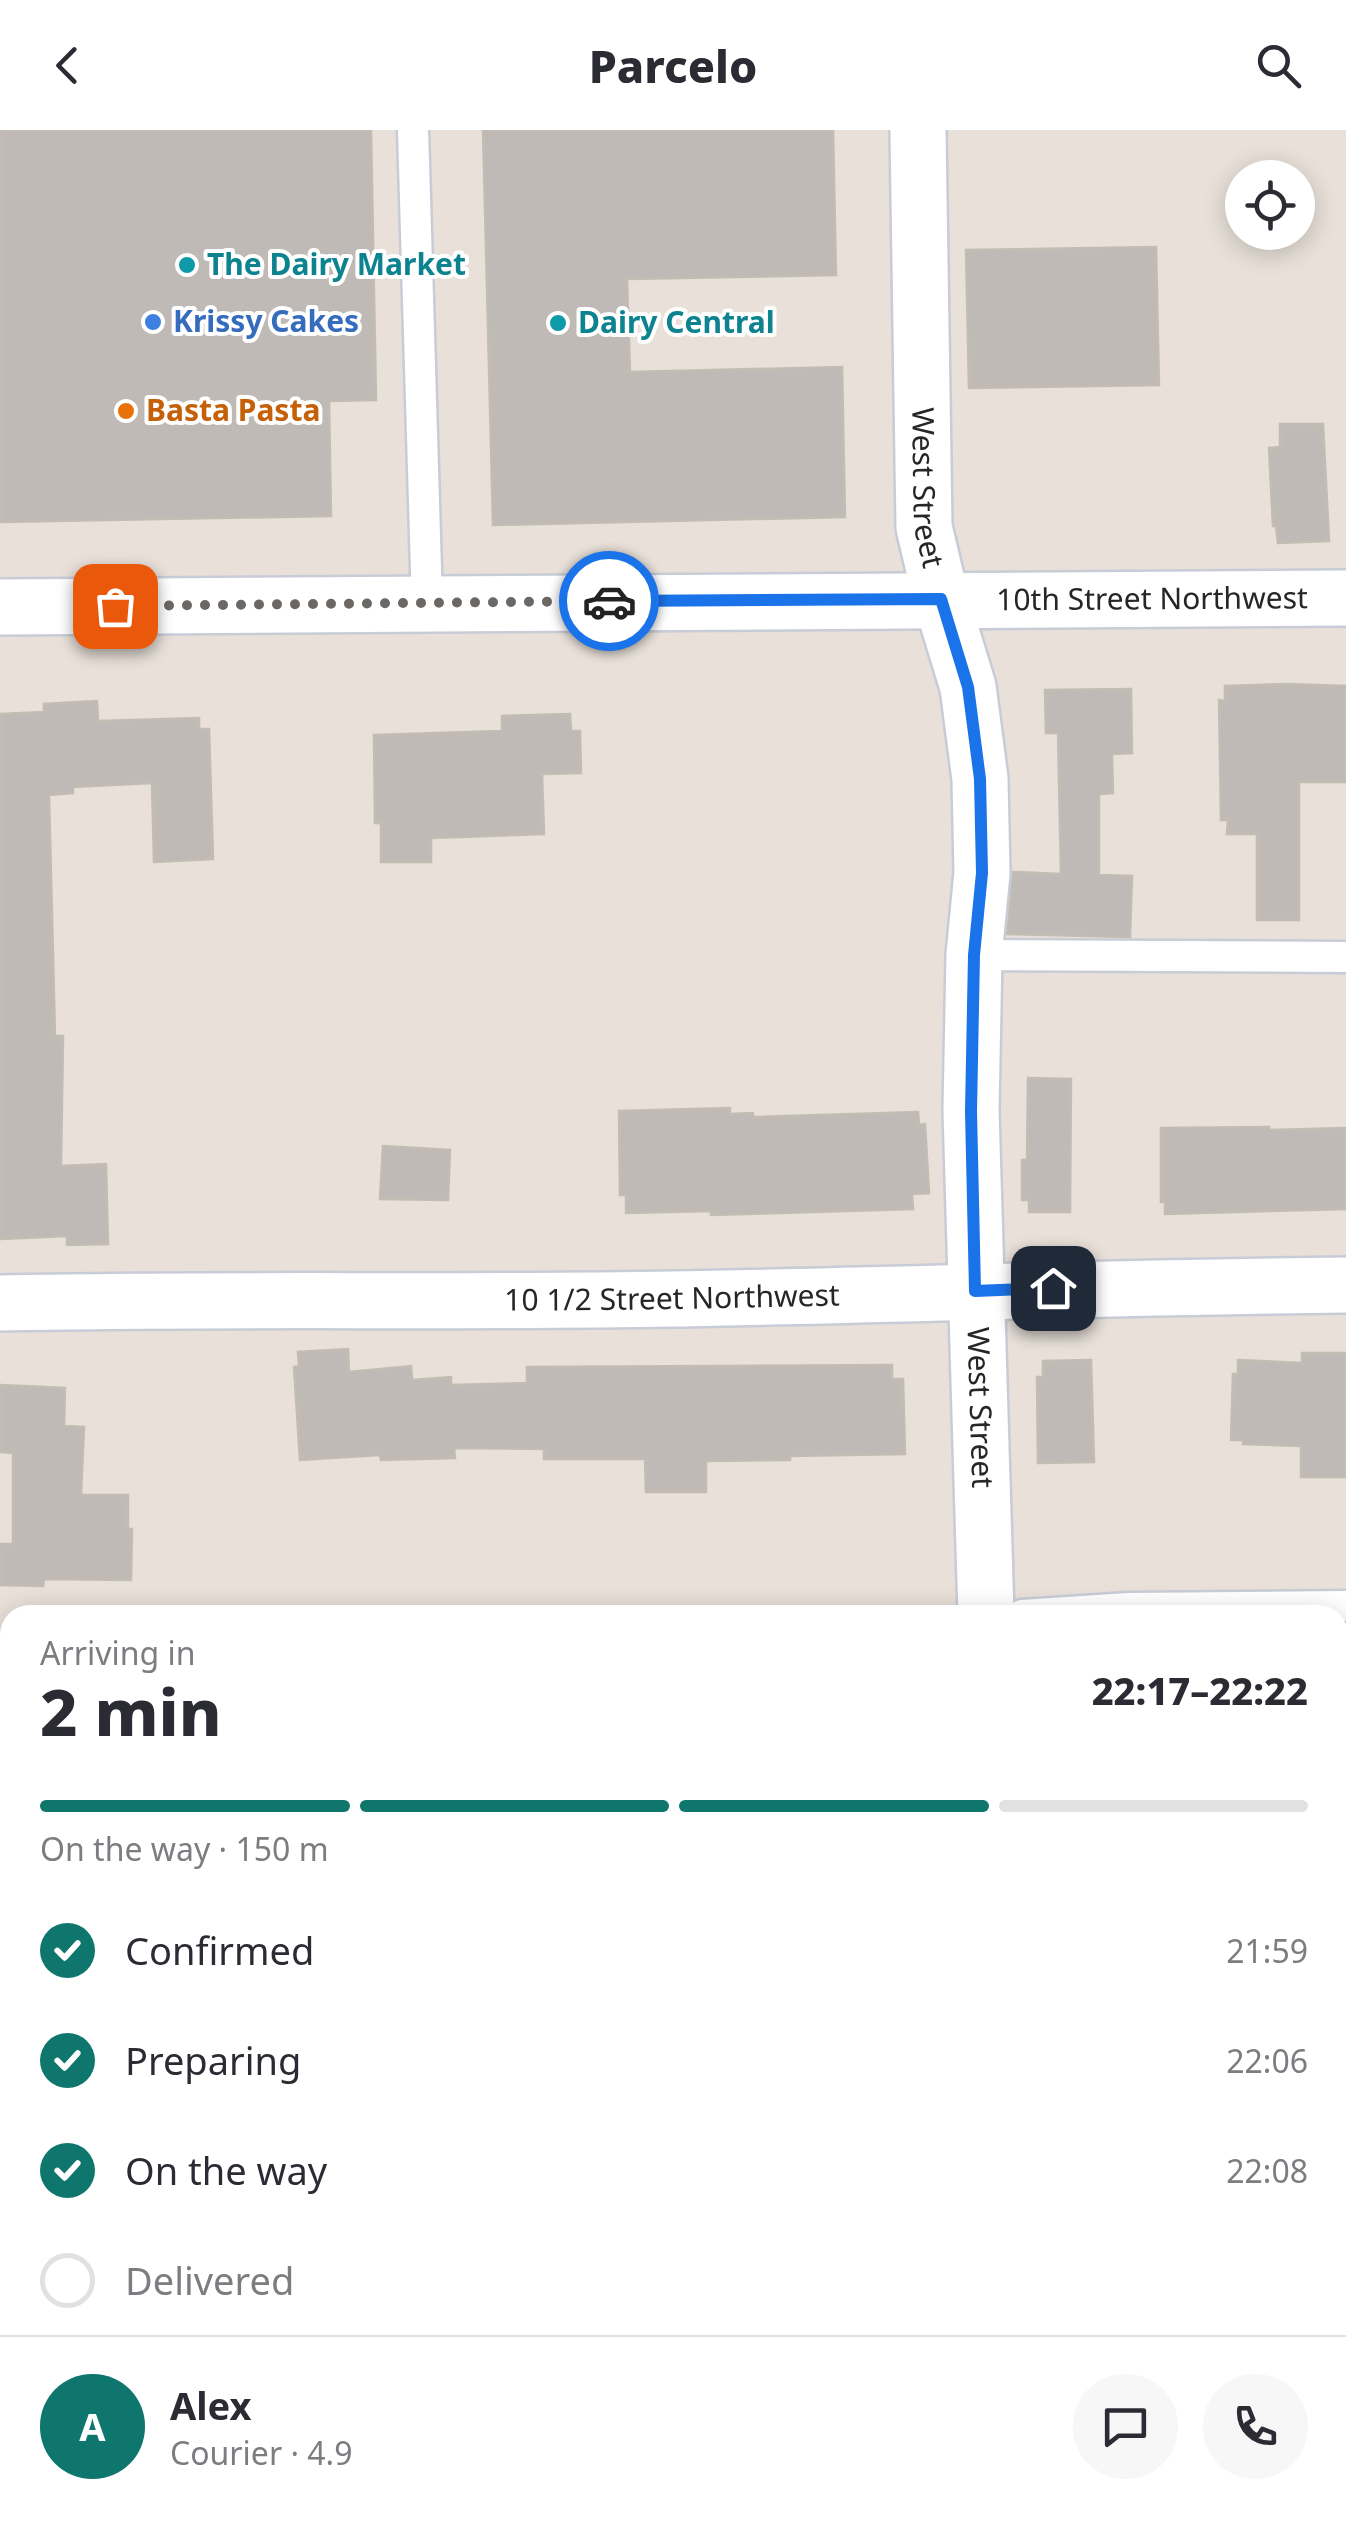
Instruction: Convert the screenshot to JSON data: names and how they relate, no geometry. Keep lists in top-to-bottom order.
{
  "streets": {
    "street": ["West Street", "10th Street Northwest", "10 1/2 Street Northwest"]
  },
  "crossings": [
    ["West Street", "10th Street Northwest"],
    ["West Street", "10 1/2 Street Northwest"]
  ],
  "places": [
    "The Dairy Market",
    "Krissy Cakes",
    "Dairy Central",
    "Basta Pasta"
  ],
  "page": {
    "header": "Parcelo",
    "heading": ["2 min", "Arriving in", "22:17–22:22"],
    "panel": ["Alex", "Courier · 4.9"],
    "bar": "On the way · 150 m",
    "list": [
      ["Confirmed", "21:59"],
      ["Preparing", "22:06"],
      ["On the way", "22:08"],
      "Delivered"
    ],
    "round": "A"
  }
}
